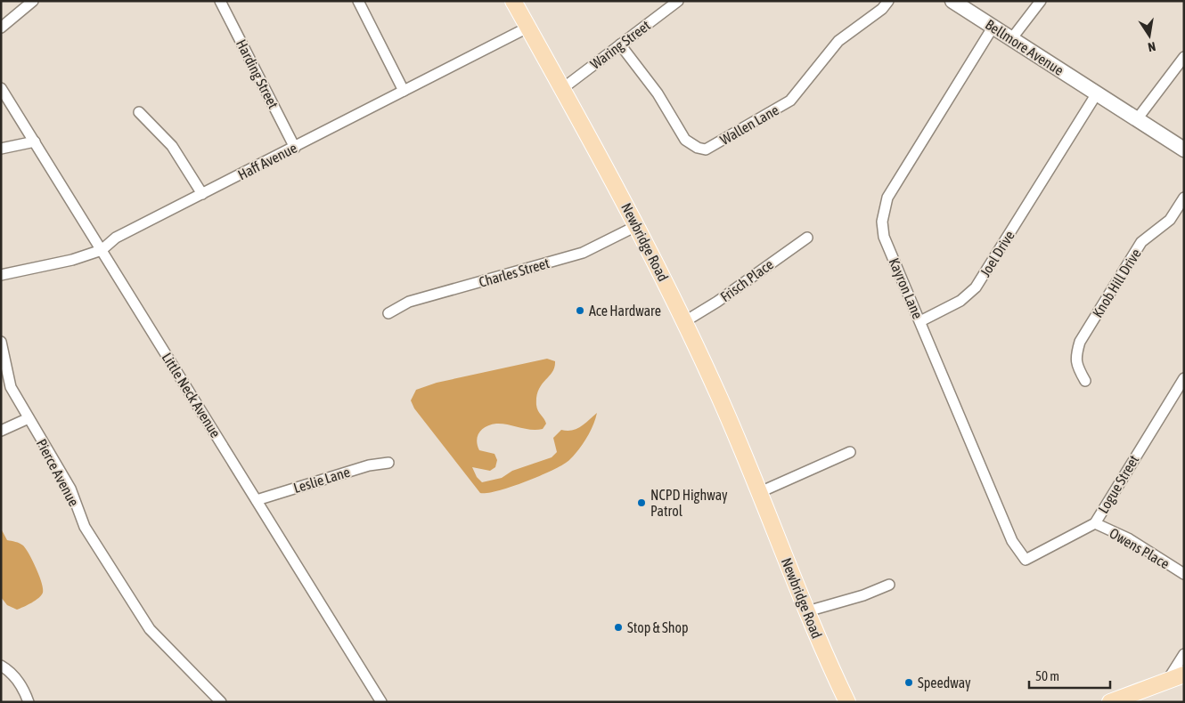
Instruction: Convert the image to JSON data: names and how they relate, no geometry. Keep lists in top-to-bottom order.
{
  "streets": {
    "main road": ["Bellmore Avenue", "Newbridge Road"],
    "street": [
      "Waring Street",
      "Harding Street",
      "Wallen Lane",
      "Haff Avenue",
      "Joel Drive",
      "Charles Street",
      "Frisch Place",
      "Knob Hill Drive",
      "Kayron Lane",
      "Little Neck Avenue",
      "Pierce Avenue",
      "Leslie Lane",
      "Logue Street",
      "Owens Place"
    ]
  },
  "crossings": [
    ["Waring Street", "Wallen Lane"],
    ["Waring Street", "Newbridge Road"],
    ["Bellmore Avenue", "Joel Drive"],
    ["Bellmore Avenue", "Kayron Lane"],
    ["Harding Street", "Haff Avenue"],
    ["Haff Avenue", "Newbridge Road"],
    ["Haff Avenue", "Little Neck Avenue"],
    ["Newbridge Road", "Charles Street"],
    ["Newbridge Road", "Frisch Place"],
    ["Joel Drive", "Kayron Lane"],
    ["Kayron Lane", "Logue Street"],
    ["Little Neck Avenue", "Leslie Lane"],
    ["Logue Street", "Owens Place"]
  ],
  "places": [
    "Ace Hardware",
    "NCPD Highway Patrol",
    "Stop & Shop",
    "Speedway"
  ],
  "scale_bar": "50 m",
  "north": "bottom"
}
